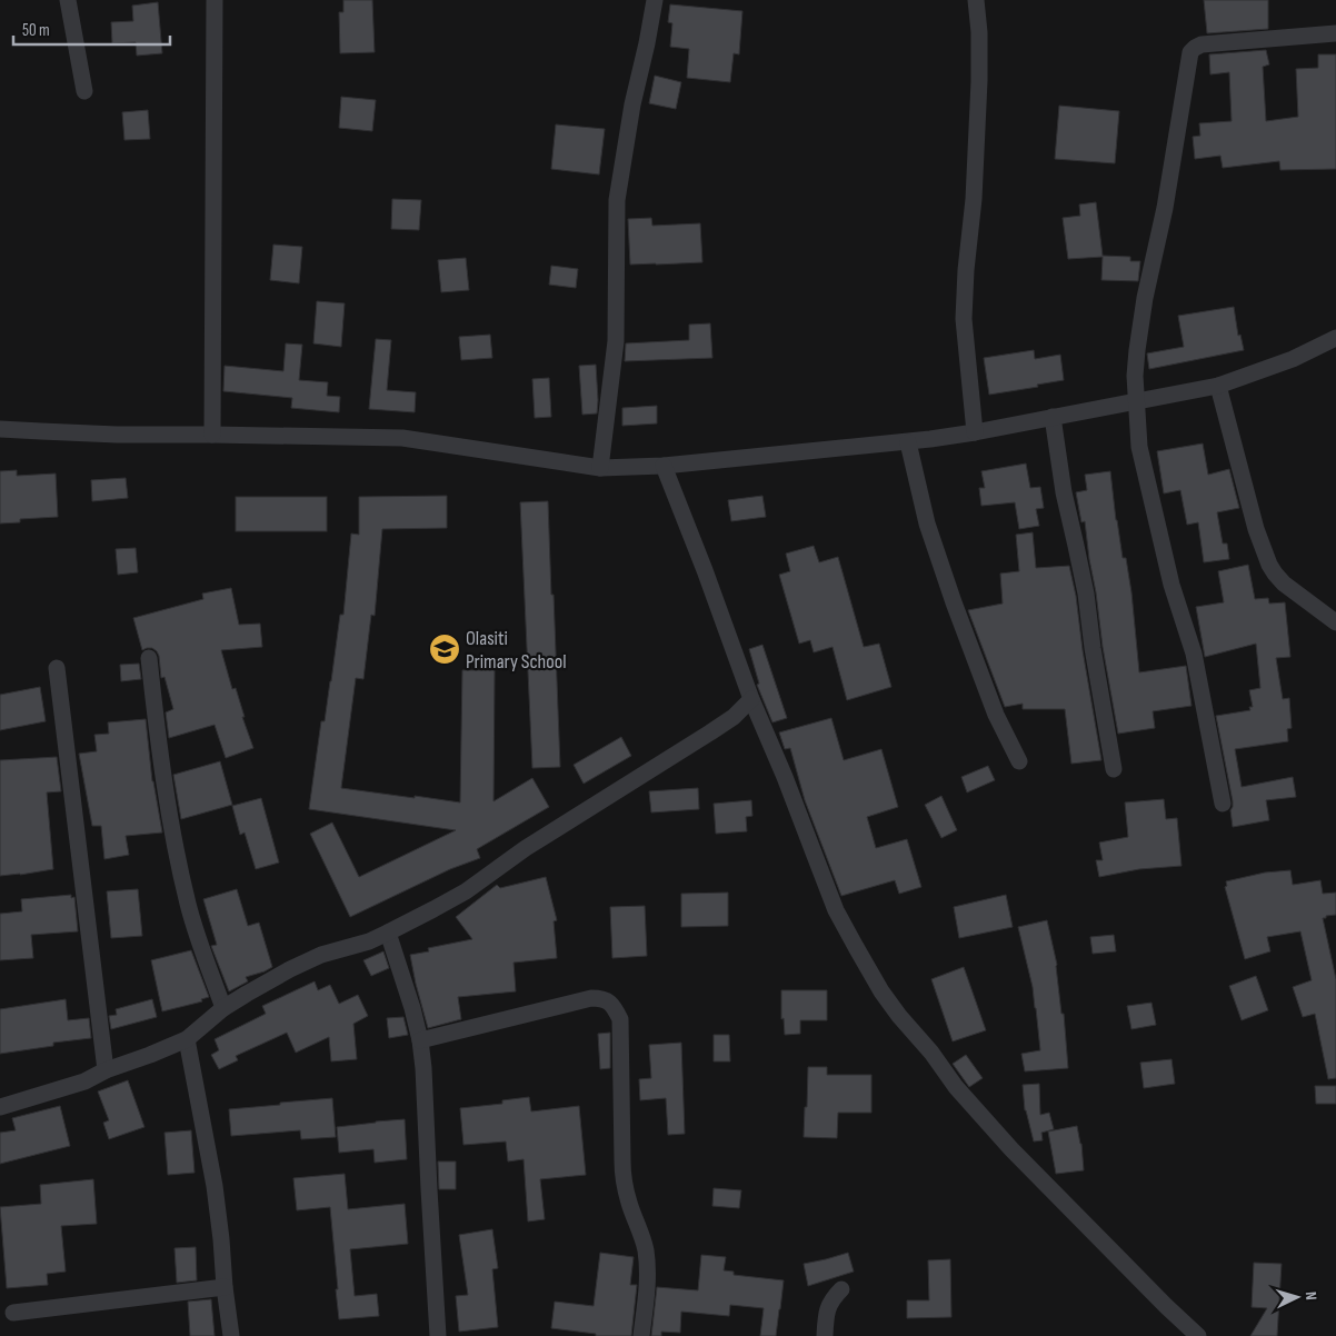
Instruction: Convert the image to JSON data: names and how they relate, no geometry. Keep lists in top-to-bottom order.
{
  "places": {
    "school or university": ["Olasiti Primary School"]
  },
  "scale_bar": "50 m",
  "north": "right"
}
